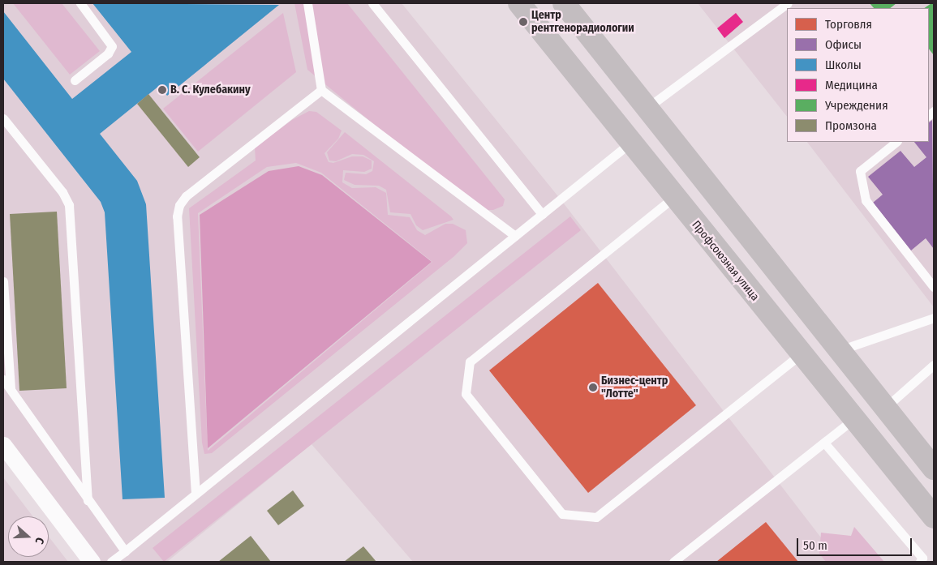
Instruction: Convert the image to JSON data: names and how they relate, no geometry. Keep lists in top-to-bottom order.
{
  "streets": {
    "main road": ["Профсоюзная улица"]
  },
  "places": ["Центр рентгенорадиологии", "В. С. Кулебакину", "Бизнес-центр \"Лотте\""],
  "legend": [
    "Торговля",
    "Офисы",
    "Школы",
    "Медицина",
    "Учреждения",
    "Промзона"
  ],
  "scale_bar": "50 m",
  "north": "right"
}
